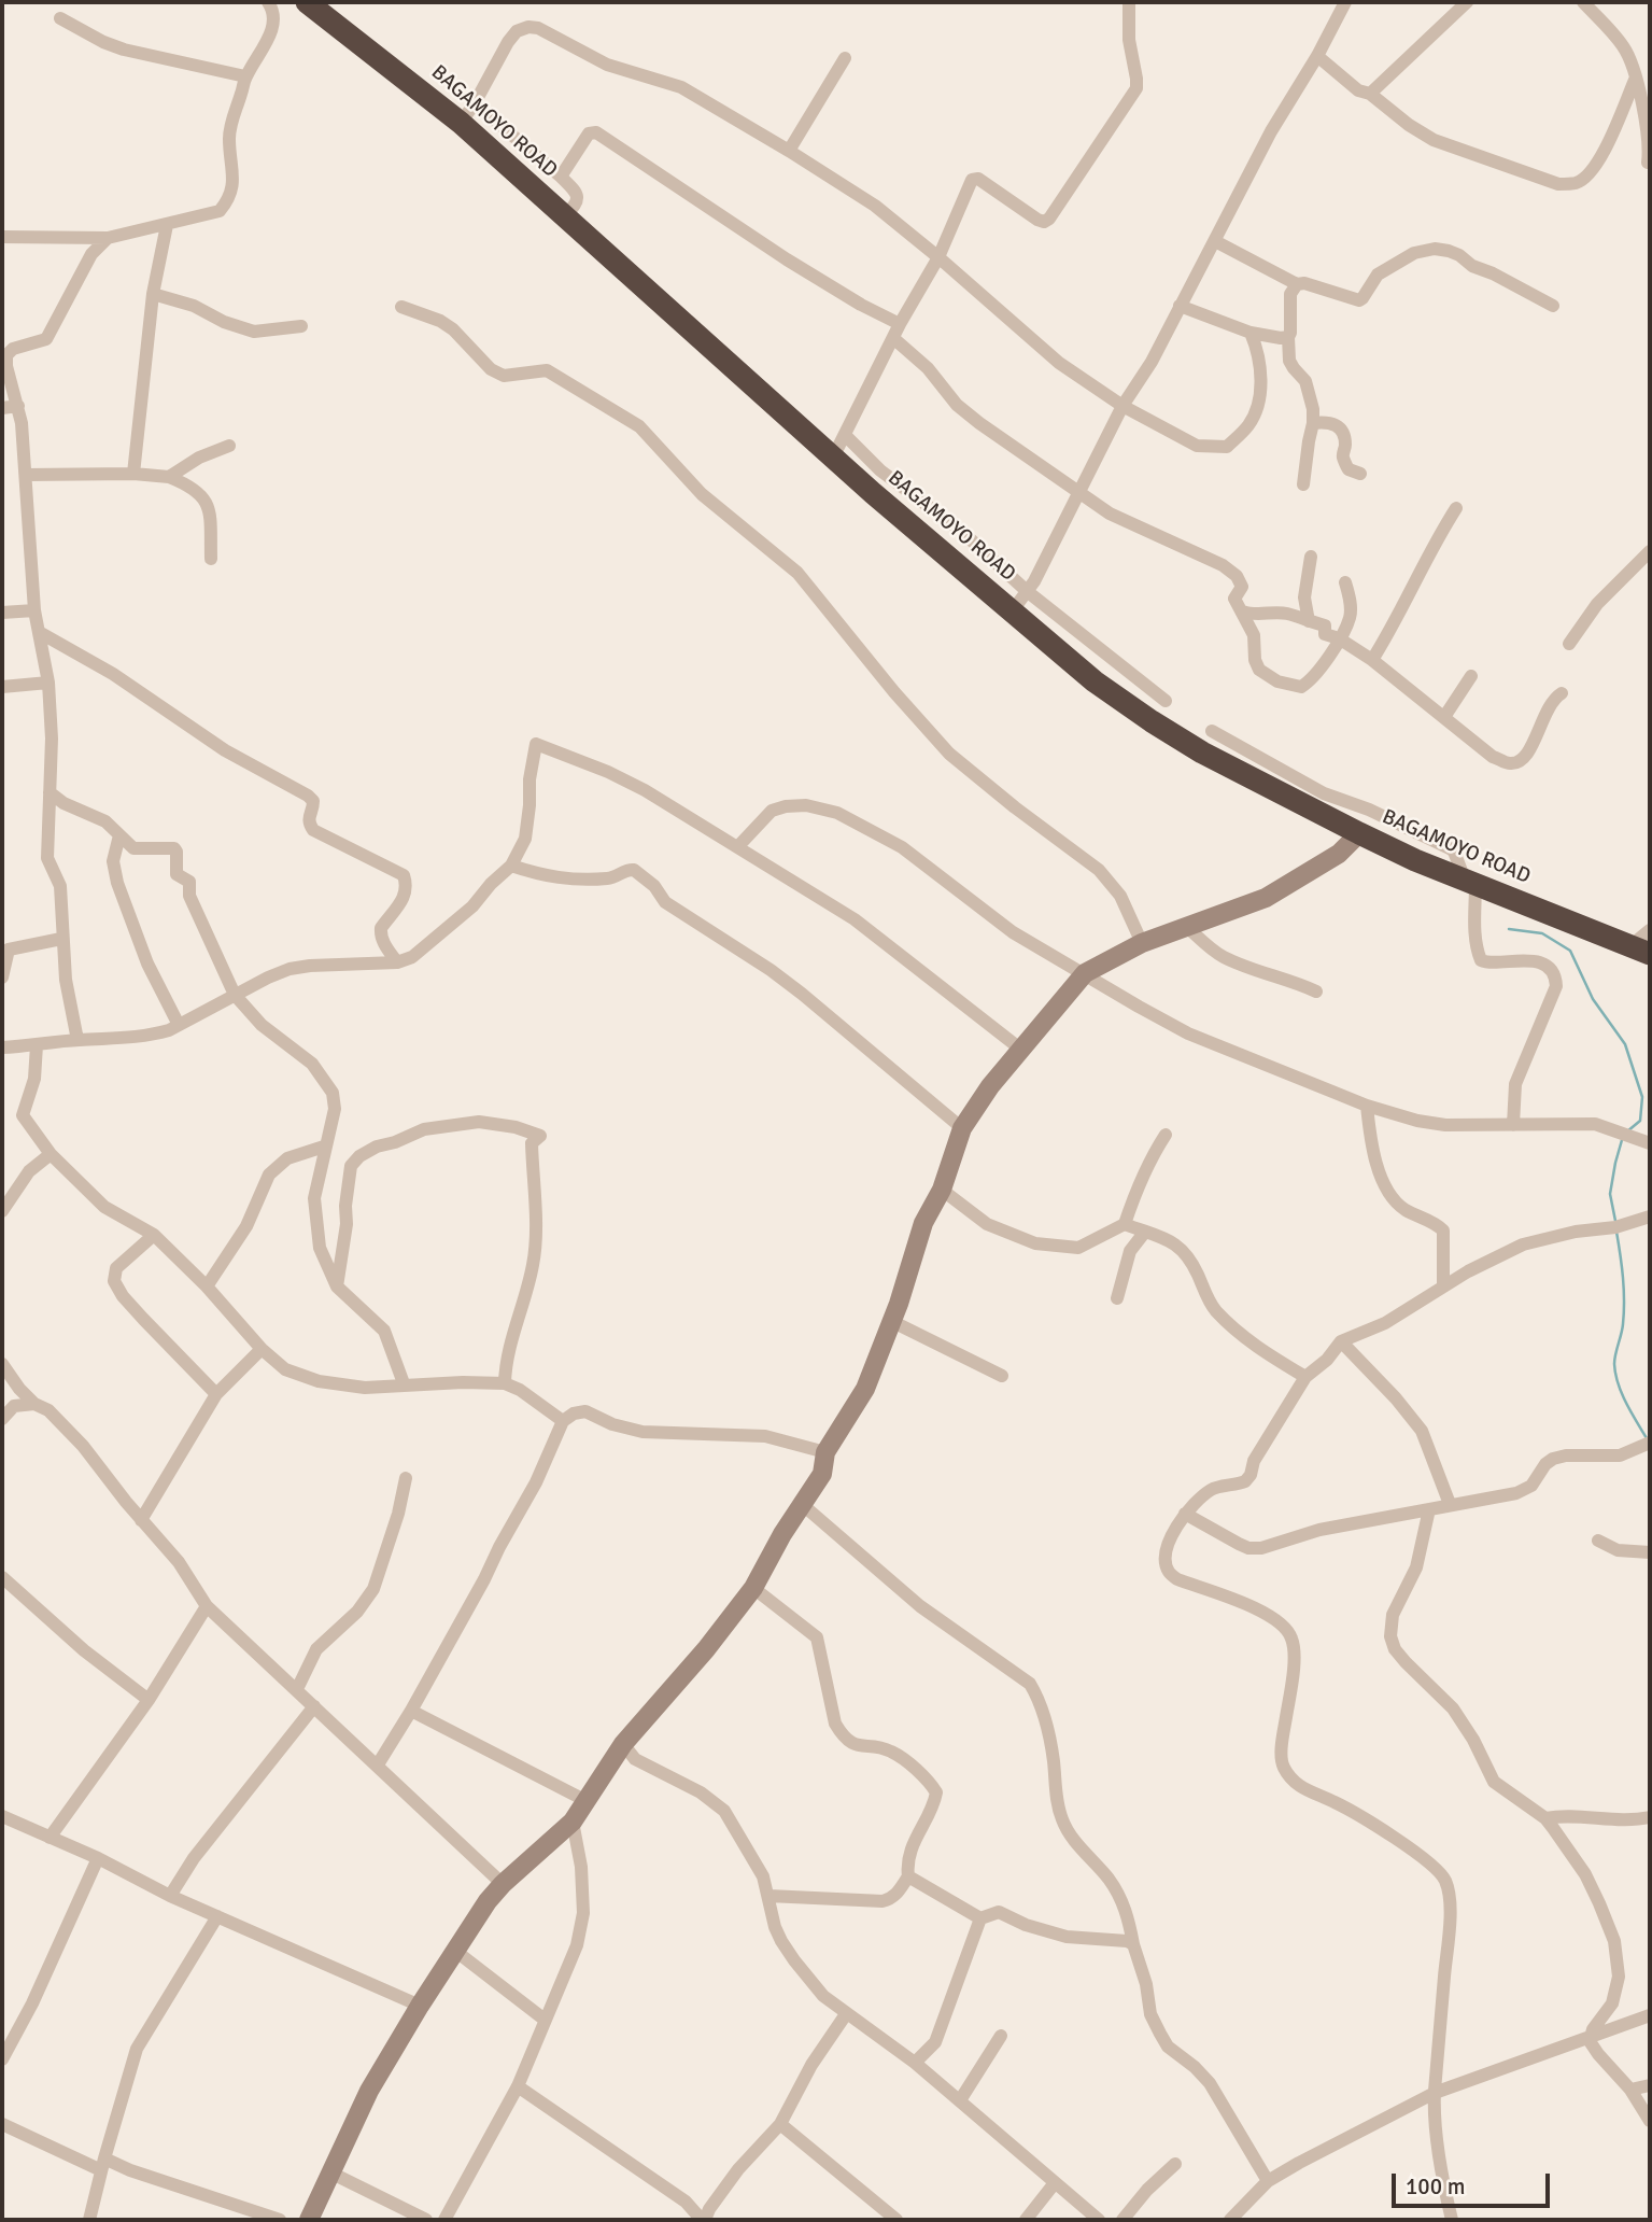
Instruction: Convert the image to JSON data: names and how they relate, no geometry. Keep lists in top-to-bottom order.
{
  "streets": {
    "highway": ["BAGAMOYO ROAD"]
  },
  "scale_bar": "100 m"
}
